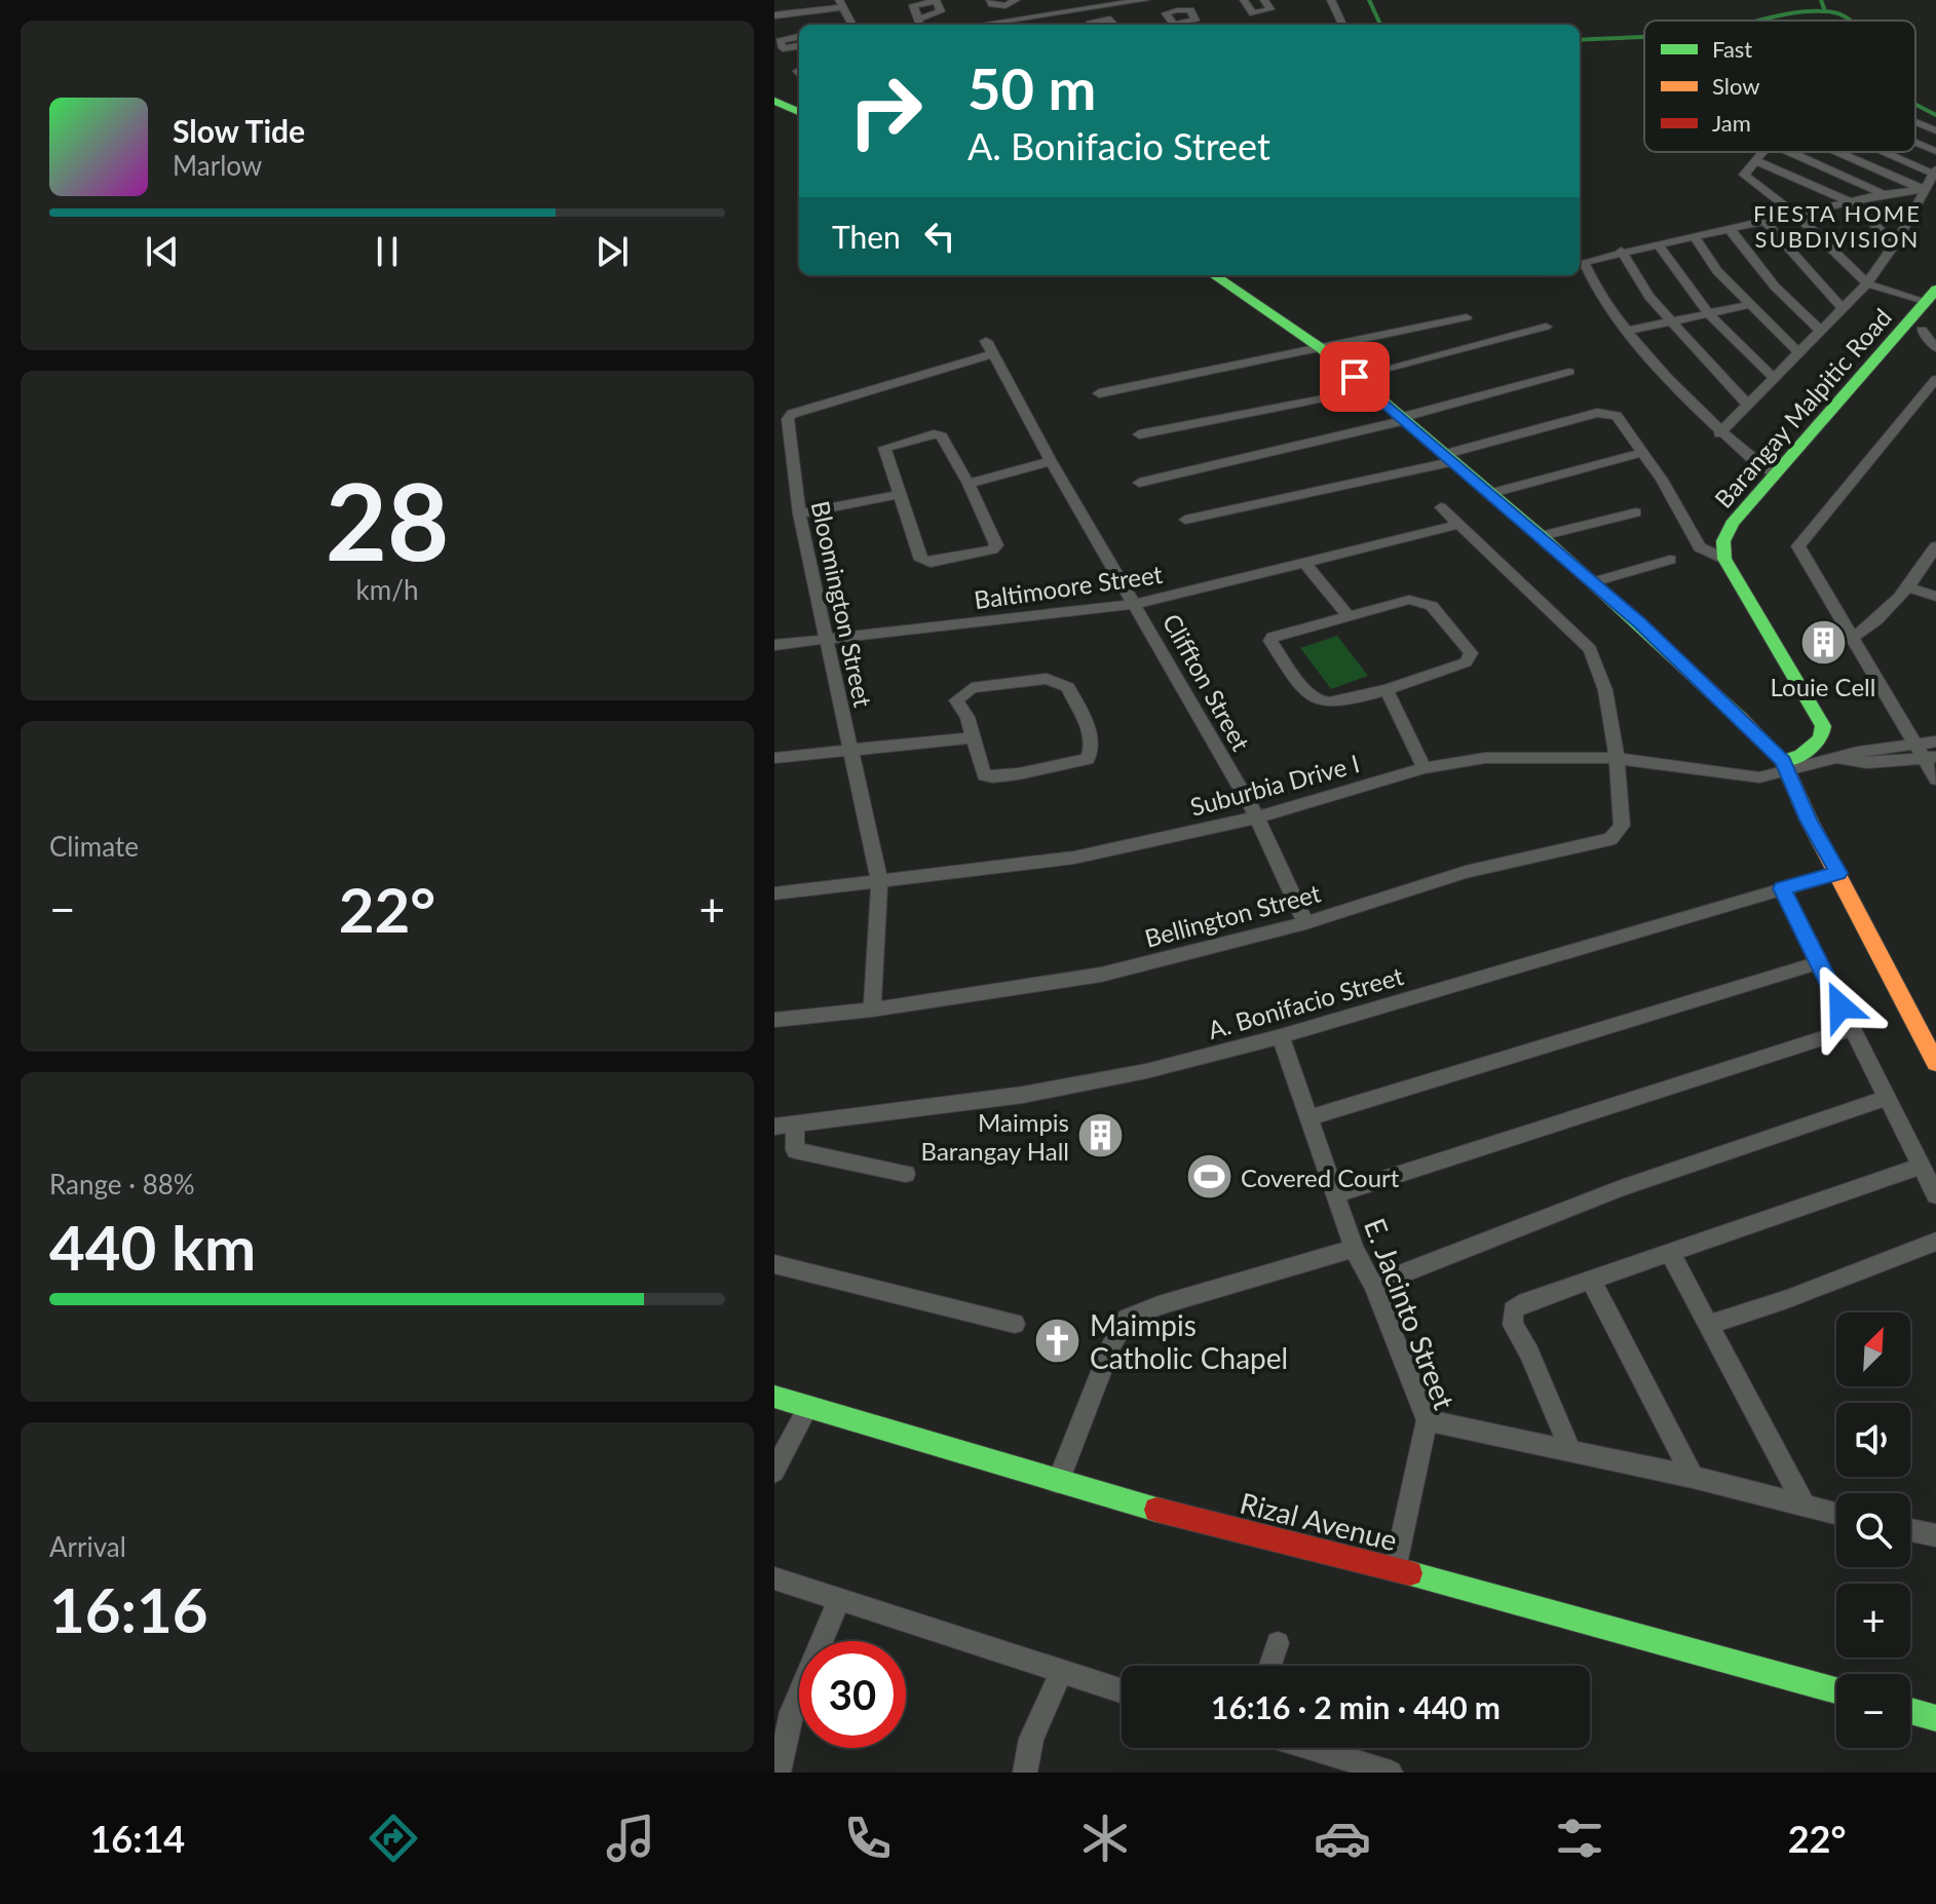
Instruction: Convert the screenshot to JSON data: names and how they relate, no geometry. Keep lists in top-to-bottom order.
{
  "streets": {
    "street": [
      "Barangay Malpitic Road",
      "Baltimoore Street",
      "Bloomington Street",
      "Cliffton Street",
      "Suburbia Drive I",
      "Bellington Street",
      "A. Bonifacio Street",
      "E. Jacinto Street",
      "Rizal Avenue"
    ]
  },
  "crossings": [
    ["Baltimoore Street", "Bloomington Street"],
    ["Baltimoore Street", "Cliffton Street"],
    ["Baltimoore Street", "Bellington Street"],
    ["Bloomington Street", "Cliffton Street"],
    ["Bloomington Street", "Suburbia Drive I"],
    ["Bloomington Street", "Bellington Street"],
    ["Cliffton Street", "Suburbia Drive I"],
    ["Cliffton Street", "Bellington Street"],
    ["Suburbia Drive I", "Bellington Street"],
    ["A. Bonifacio Street", "E. Jacinto Street"],
    ["E. Jacinto Street", "Rizal Avenue"]
  ],
  "districts": ["FIESTA HOME SUBDIVISION"],
  "places": {
    "building": ["Louie Cell", "Maimpis Barangay Hall"],
    "sports": ["Covered Court"],
    "church": ["Maimpis Catholic Chapel"]
  },
  "legend": ["Fast", "Slow", "Jam"],
  "north": "top right",
  "page": {
    "turn": ["50 m", "A. Bonifacio Street"],
    "song": ["Slow Tide", "Marlow"],
    "then": "Then",
    "tile": [
      ["28", "km/h"],
      "Climate",
      ["Range · 88%", "440 km"],
      ["Arrival", "16:16"]
    ],
    "heat": ["−", "22°", "+"],
    "map_buttons": ["+", "−"],
    "limit": "30",
    "trip": "16:16 · 2 min · 440 m",
    "tabs": ["16:14", "22°"]
  }
}
